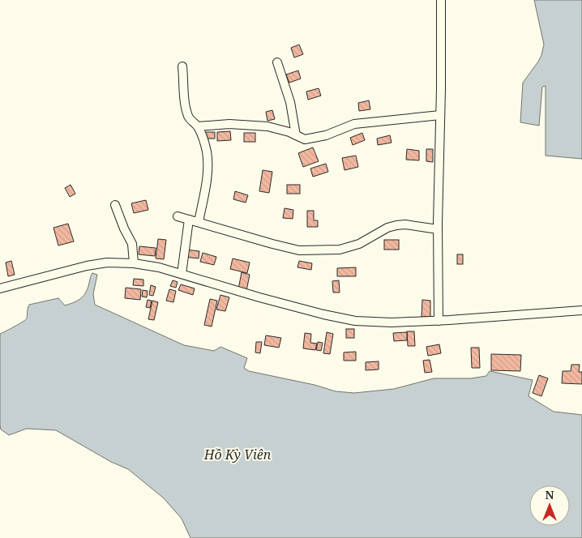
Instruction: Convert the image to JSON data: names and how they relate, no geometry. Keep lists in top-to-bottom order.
{
  "water": ["Hồ Kỳ Viên"],
  "north": "top"
}
